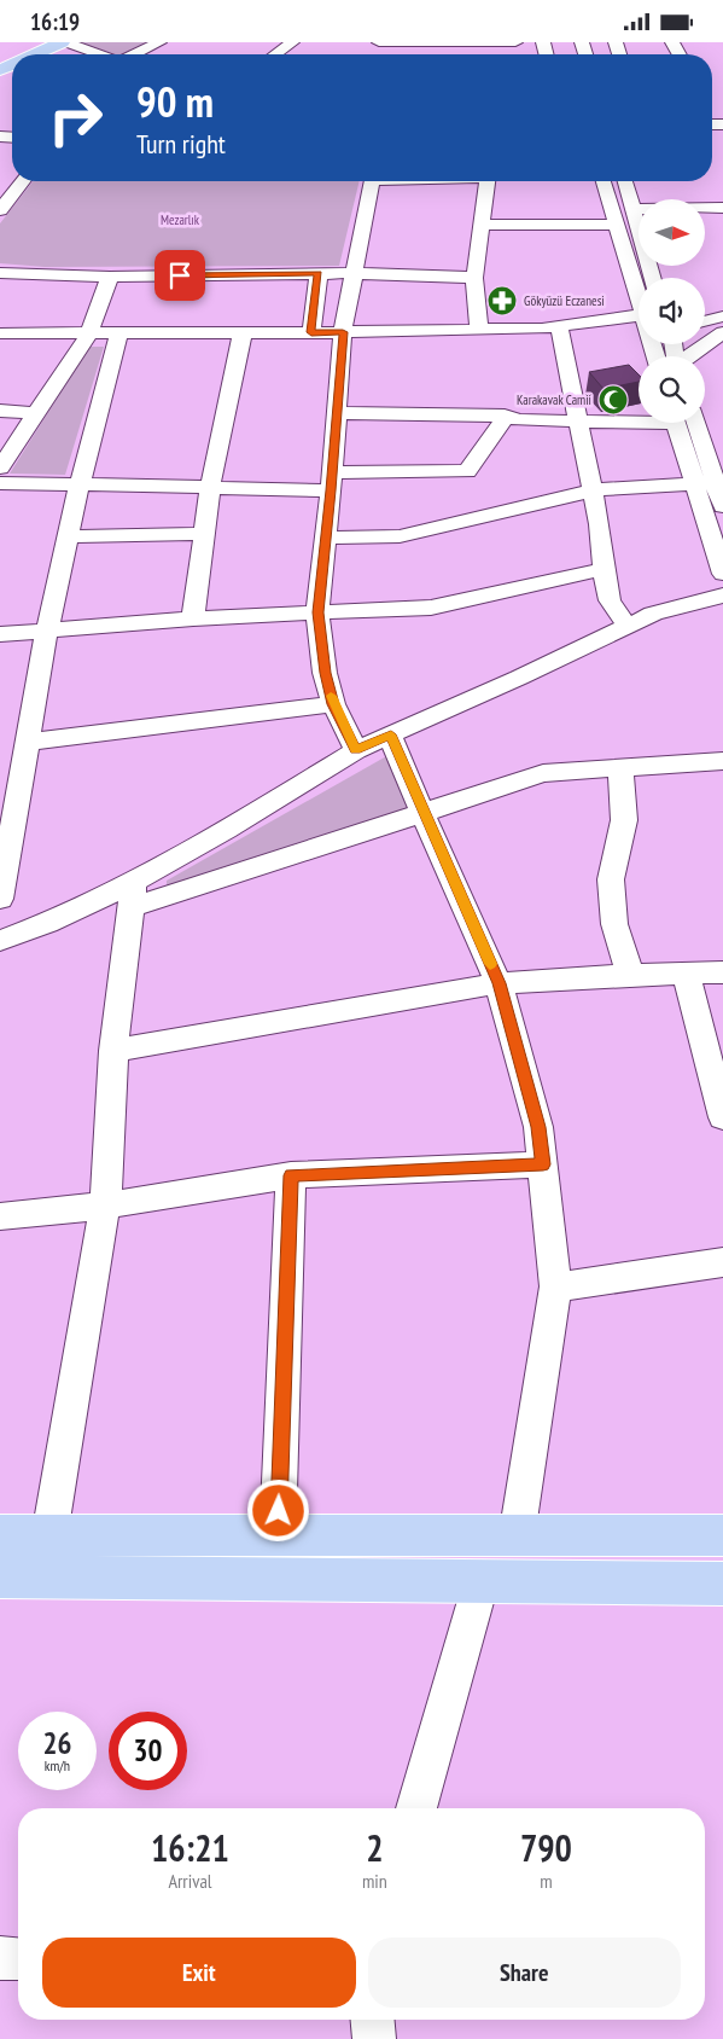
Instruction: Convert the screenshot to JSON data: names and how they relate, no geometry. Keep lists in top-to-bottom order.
{
  "parks": ["Mezarlık"],
  "places": {
    "pharmacy": ["Gökyüzü Eczanesi"],
    "mosque": ["Karakavak Camii"]
  },
  "north": "right",
  "page": {
    "status": "16:19",
    "turn": ["90 m", "Turn right"],
    "speed": "26 km/h",
    "limit": "30",
    "eta": [
      "16:21",
      "Arrival",
      "2",
      "min",
      "790",
      "m"
    ],
    "buttons": ["Exit", "Share"]
  }
}
